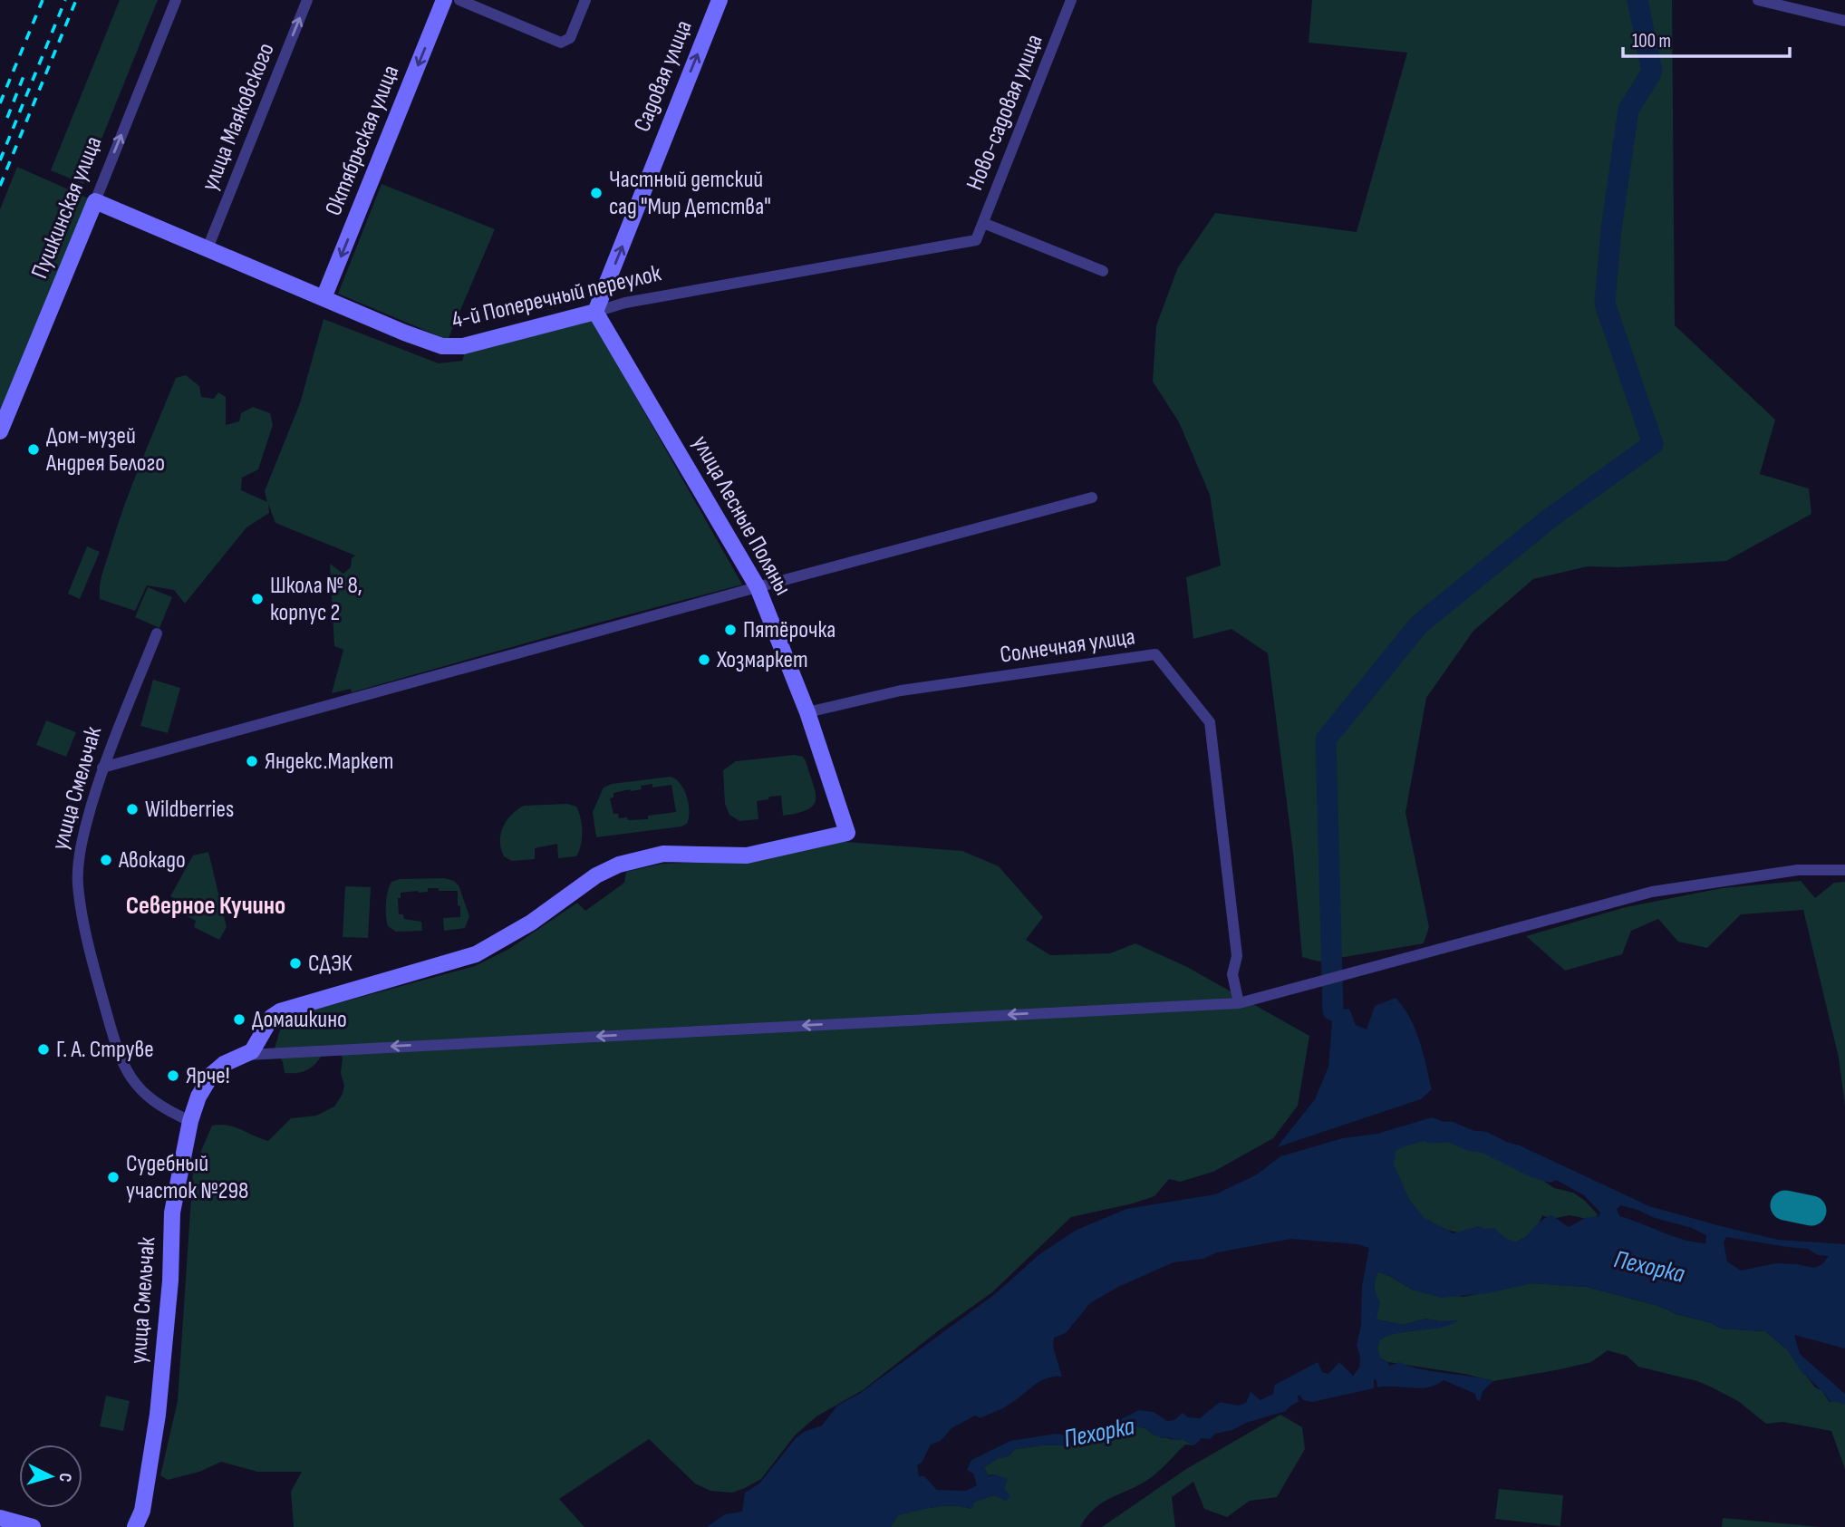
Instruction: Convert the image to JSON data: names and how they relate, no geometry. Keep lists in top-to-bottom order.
{
  "streets": {
    "street": [
      "Садовая улица",
      "Ново-садовая улица",
      "улица Маяковского",
      "Октябрьская улица",
      "Пушкинская улица",
      "4-й Поперечный переулок",
      "улица Лесные Поляны",
      "Солнечная улица",
      "улица Смельчак"
    ]
  },
  "crossings": [
    ["Садовая улица", "4-й Поперечный переулок"],
    ["Садовая улица", "улица Лесные Поляны"],
    ["Ново-садовая улица", "4-й Поперечный переулок"],
    ["улица Маяковского", "4-й Поперечный переулок"],
    ["Октябрьская улица", "4-й Поперечный переулок"],
    ["Пушкинская улица", "4-й Поперечный переулок"],
    ["4-й Поперечный переулок", "улица Лесные Поляны"],
    ["улица Лесные Поляны", "Солнечная улица"]
  ],
  "one_way": [
    "Садовая улица",
    "улица Маяковского",
    "Октябрьская улица",
    "Пушкинская улица"
  ],
  "districts": ["Северное Кучино"],
  "water": ["Пехорка"],
  "places": [
    "Частный детский сад \"Мир Детства\"",
    "Дом-музей Андрея Белого",
    "Школа № 8, корпус 2",
    "Пятёрочка",
    "Хозмаркет",
    "Яндекс.Маркет",
    "Wildberries",
    "Авокадо",
    "СДЭК",
    "Домашкино",
    "Г. А. Струве",
    "Ярче!",
    "Судебный участок №298"
  ],
  "scale_bar": "100 m",
  "north": "right"
}
